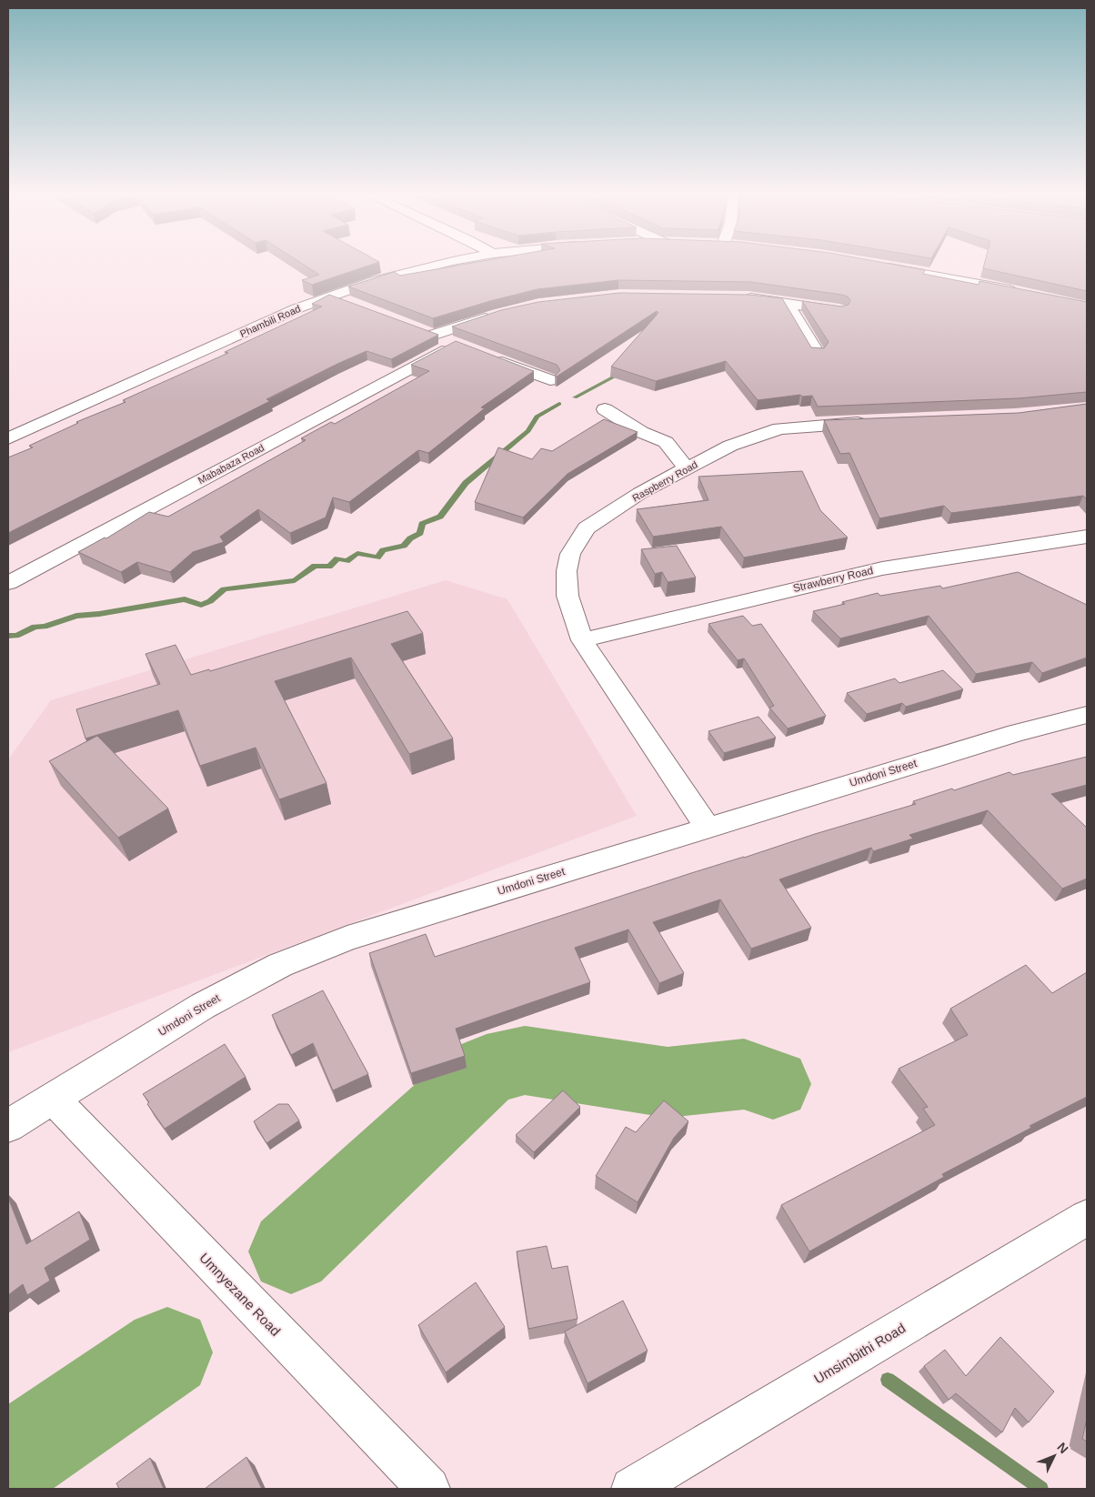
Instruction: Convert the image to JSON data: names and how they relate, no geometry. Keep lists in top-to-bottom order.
{
  "streets": {
    "street": [
      "Phambili Road",
      "Mababaza Road",
      "Raspberry Road",
      "Strawberry Road",
      "Umdoni Street",
      "Umnyezane Road",
      "Umsimbithi Road"
    ]
  },
  "crossings": [
    ["Raspberry Road", "Strawberry Road"],
    ["Raspberry Road", "Umdoni Street"],
    ["Umdoni Street", "Umnyezane Road"]
  ],
  "north": "top right"
}
